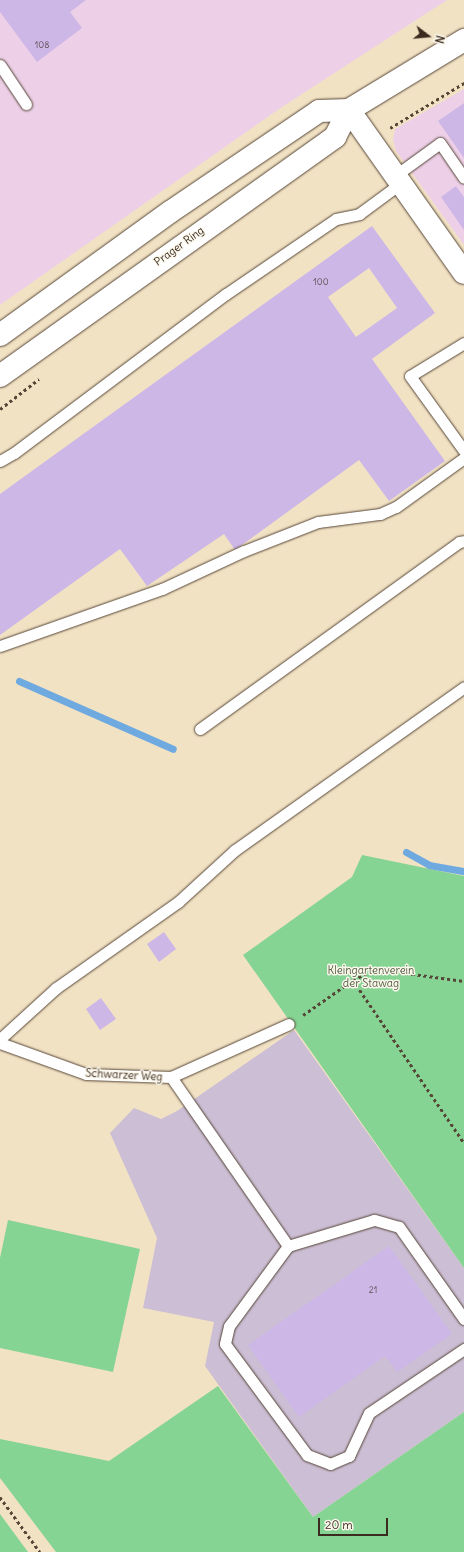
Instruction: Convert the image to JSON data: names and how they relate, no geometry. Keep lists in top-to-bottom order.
{
  "streets": {
    "main road": ["Prager Ring"],
    "lane": ["Schwarzer Weg"]
  },
  "parks": ["Kleingartenverein der Stawag"],
  "house_numbers": ["108", "100", "21"],
  "scale_bar": "20 m",
  "north": "right"
}
